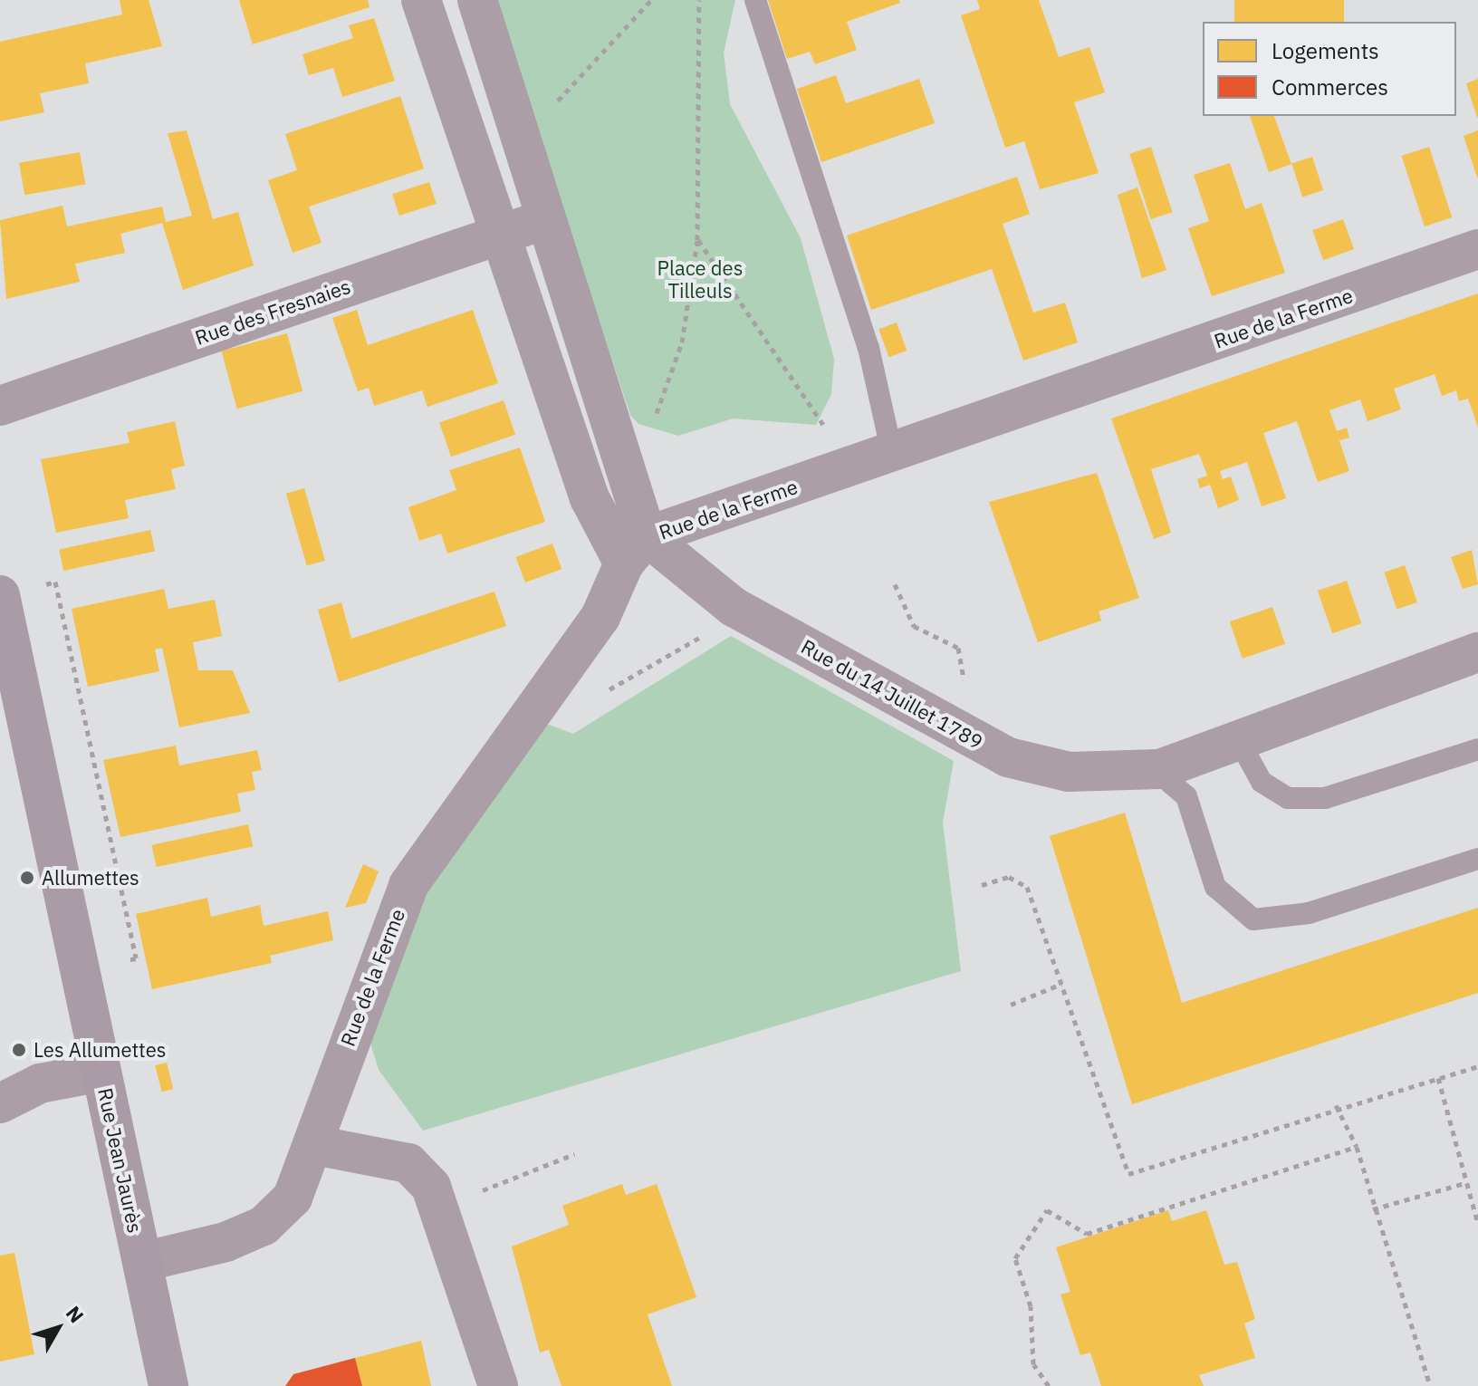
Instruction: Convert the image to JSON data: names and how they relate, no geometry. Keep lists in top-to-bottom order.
{
  "streets": {
    "main road": ["Rue Jean Jaurès"],
    "street": ["Rue des Fresnaies", "Rue de la Ferme", "Rue du 14 Juillet 1789"]
  },
  "crossings": [
    ["Rue de la Ferme", "Rue du 14 Juillet 1789"],
    ["Rue de la Ferme", "Rue Jean Jaurès"]
  ],
  "parks": ["Place des Tilleuls"],
  "places": ["Allumettes", "Les Allumettes"],
  "legend": ["Logements", "Commerces"],
  "north": "top right"
}
